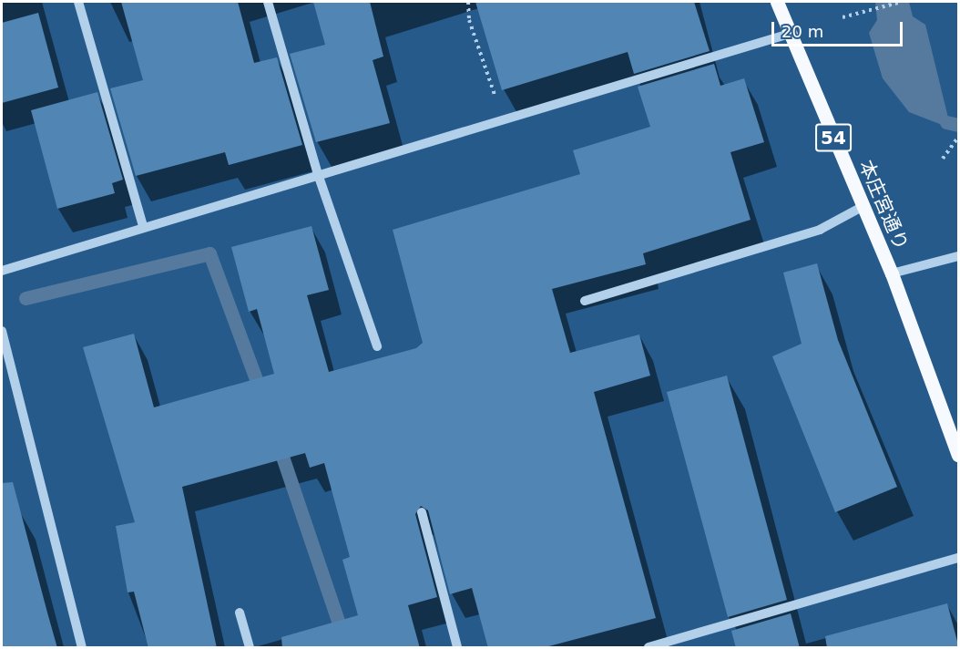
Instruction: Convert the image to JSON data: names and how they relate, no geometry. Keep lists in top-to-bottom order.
{
  "streets": {
    "main road": ["54", "本庄宮通り"]
  },
  "crossings": [
    ["54", "本庄宮通り"]
  ],
  "scale_bar": "20 m"
}
